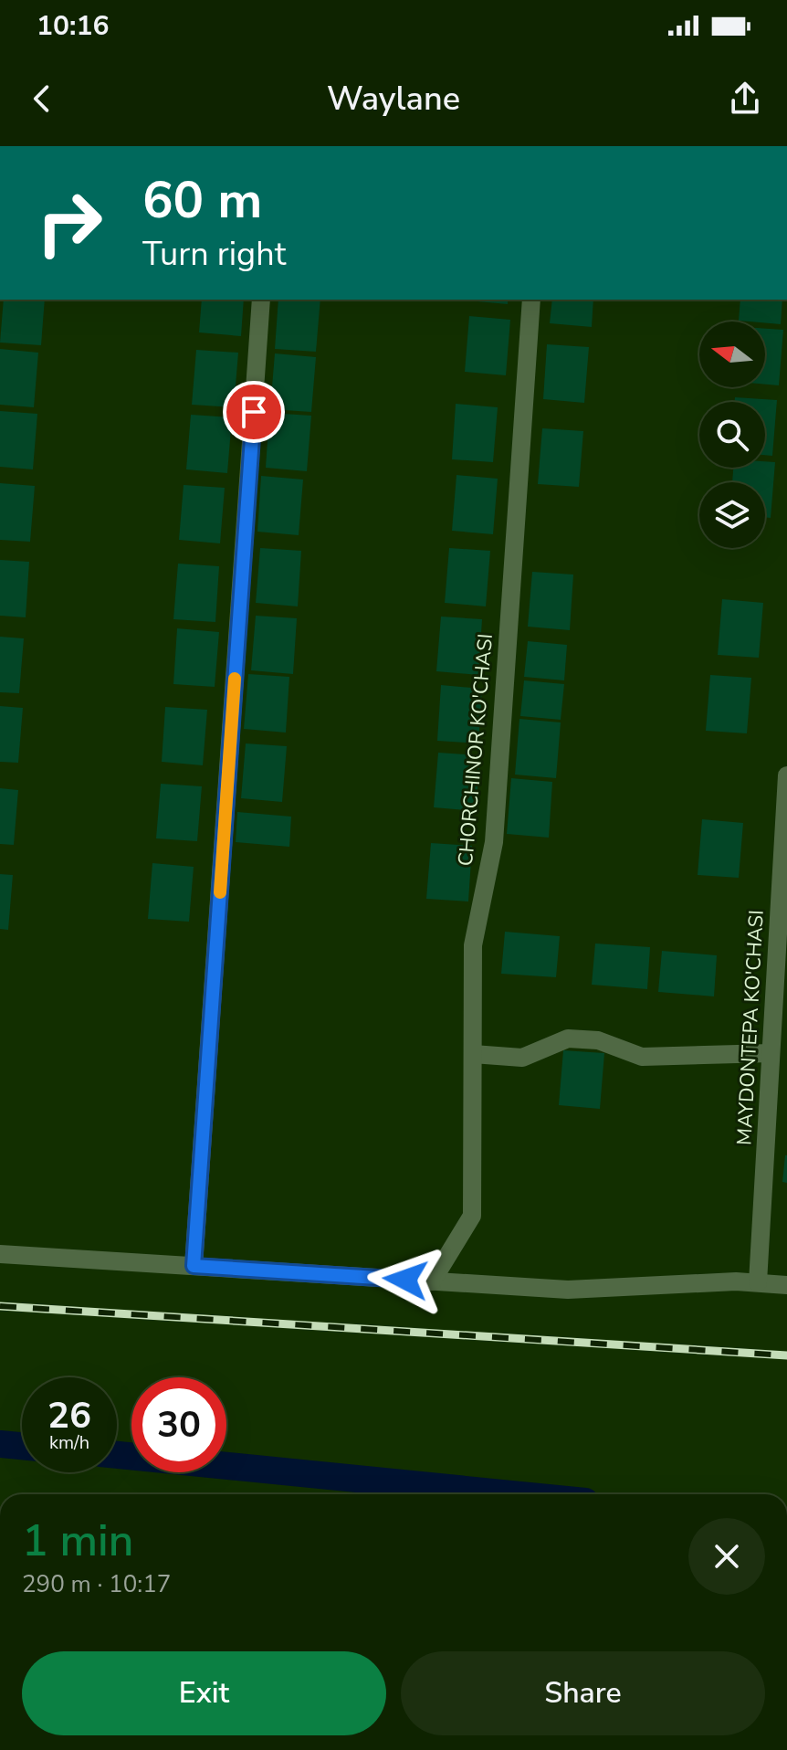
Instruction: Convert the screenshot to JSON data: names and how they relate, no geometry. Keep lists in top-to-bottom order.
{
  "streets": {
    "street": ["CHORCHINOR KO'CHASI", "MAYDONTEPA KO'CHASI"]
  },
  "north": "left",
  "page": {
    "status": "10:16",
    "header": "Waylane",
    "turn": ["60 m", "Turn right"],
    "speed": "26 km/h",
    "limit": "30",
    "heading": ["1 min", "290 m · 10:17"],
    "buttons": ["Exit", "Share"]
  }
}
